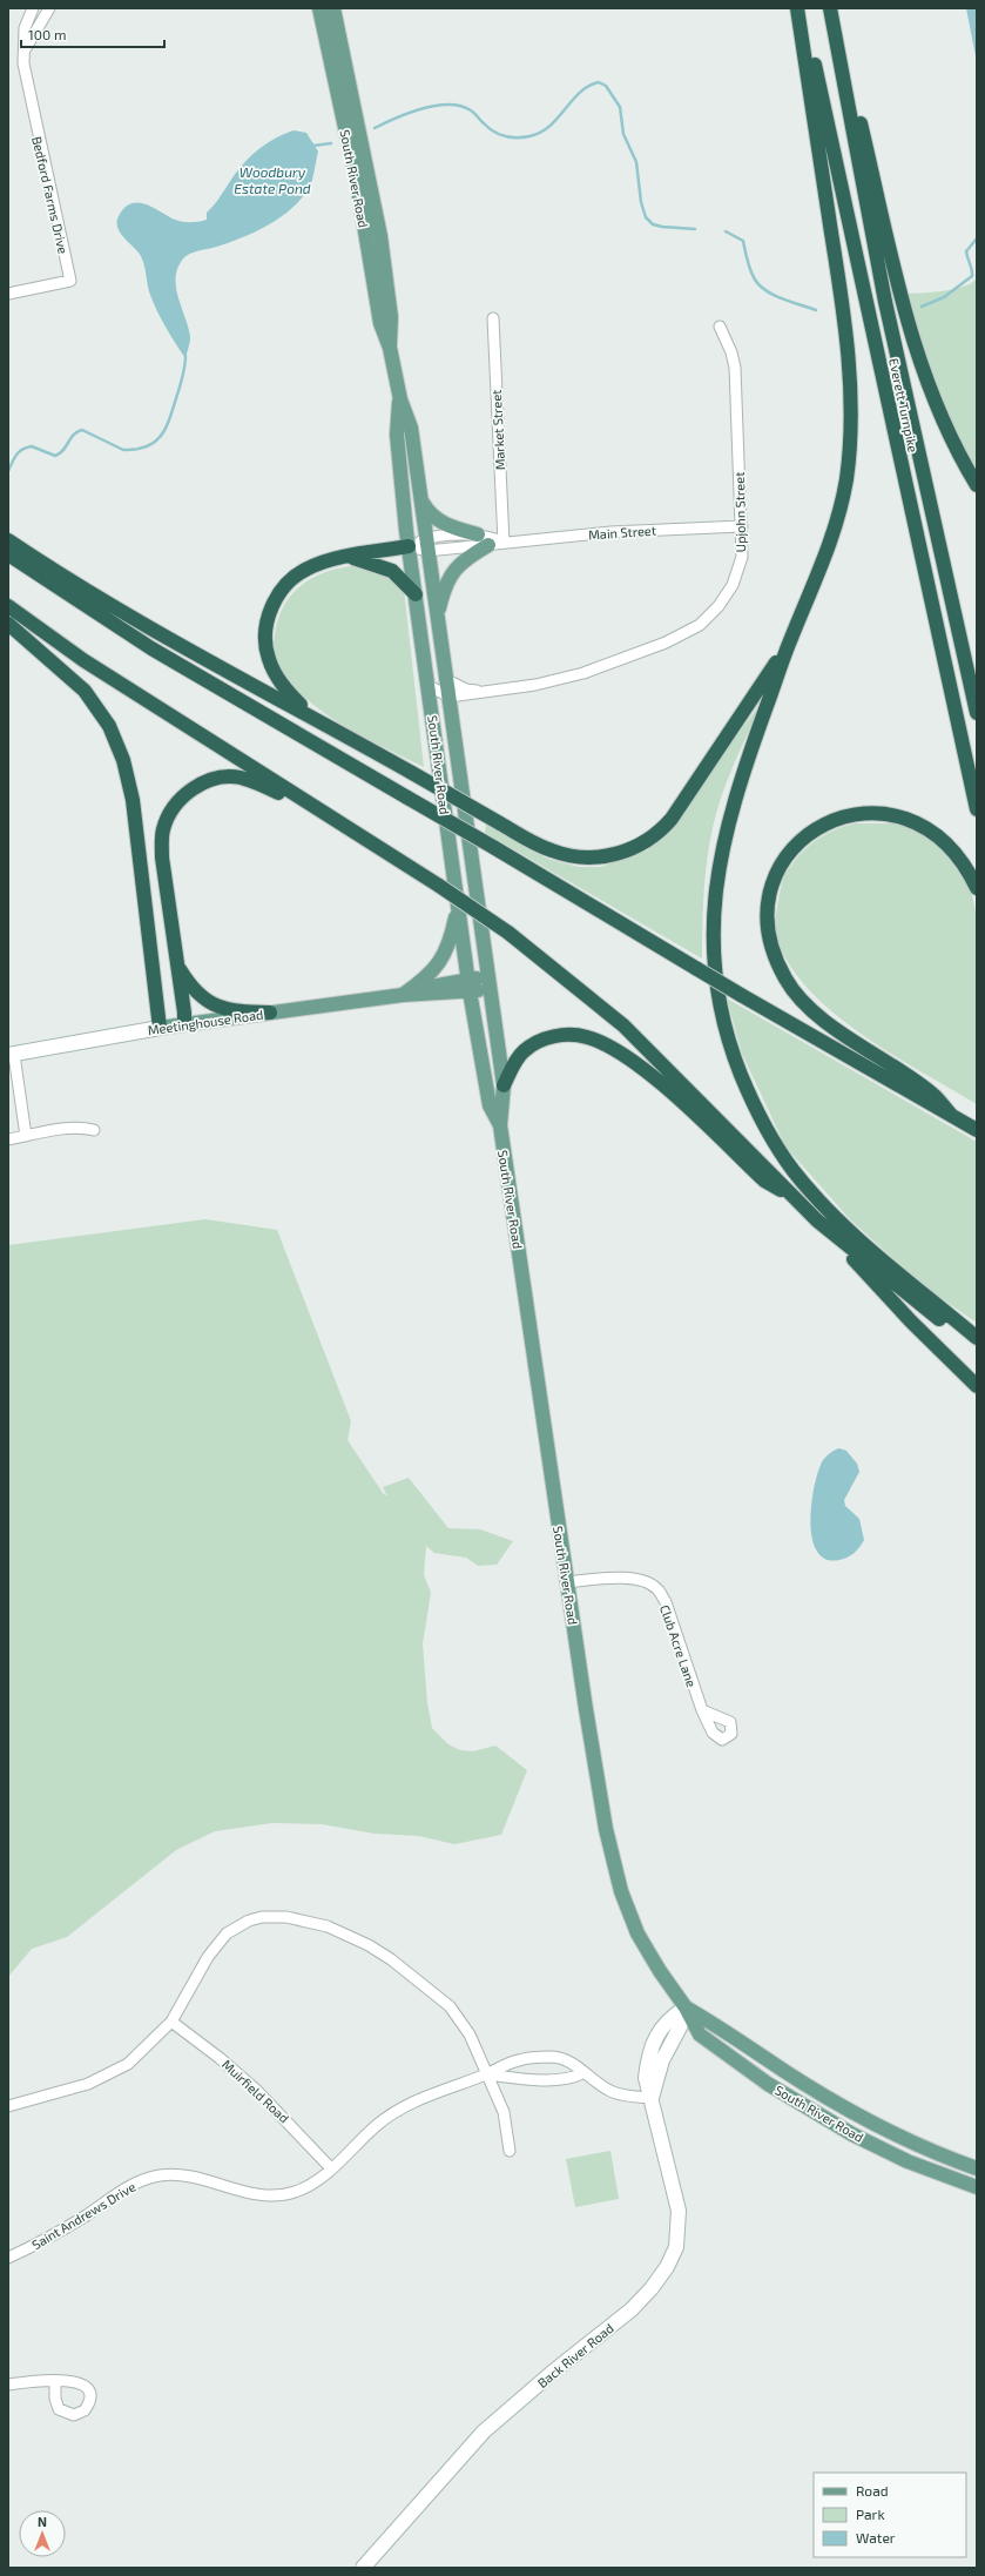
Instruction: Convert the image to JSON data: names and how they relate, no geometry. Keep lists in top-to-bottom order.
{
  "streets": {
    "highway": ["Everett Turnpike"],
    "main road": ["South River Road", "Meetinghouse Road"],
    "street": [
      "Bedford Farms Drive",
      "Market Street",
      "Upjohn Street",
      "Main Street",
      "Club Acre Lane",
      "Muirfield Road",
      "Saint Andrews Drive",
      "Back River Road"
    ]
  },
  "crossings": [
    ["South River Road", "Upjohn Street"],
    ["South River Road", "Main Street"],
    ["South River Road", "Meetinghouse Road"],
    ["South River Road", "Club Acre Lane"],
    ["South River Road", "Back River Road"],
    ["Market Street", "Main Street"],
    ["Upjohn Street", "Main Street"],
    ["Muirfield Road", "Saint Andrews Drive"],
    ["Saint Andrews Drive", "Back River Road"]
  ],
  "water": ["Woodbury Estate Pond"],
  "legend": ["Road", "Park", "Water"],
  "scale_bar": "100 m",
  "north": "top"
}
